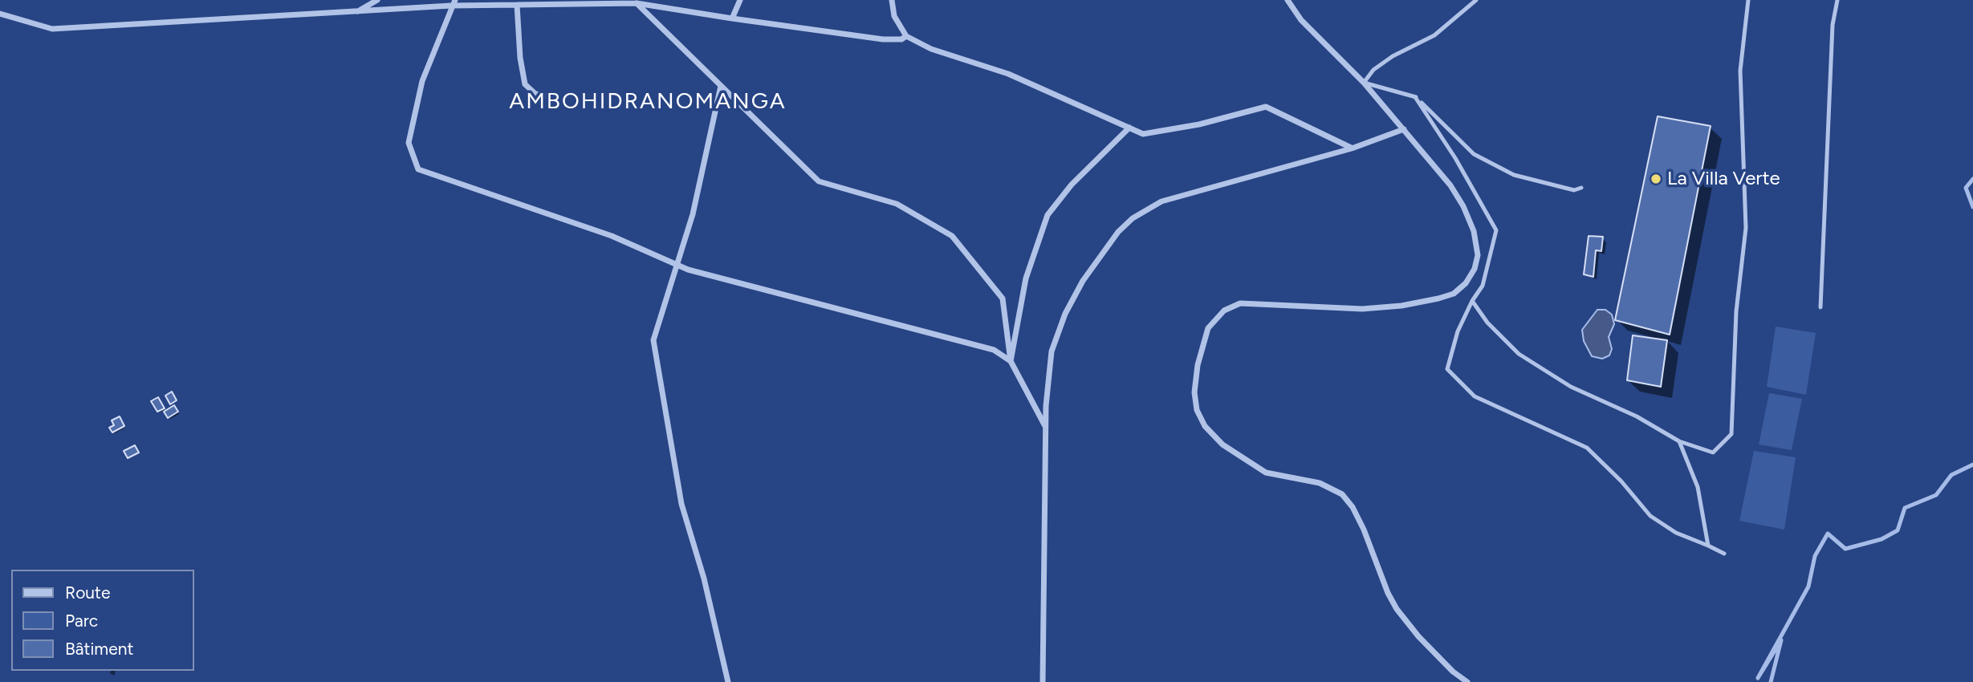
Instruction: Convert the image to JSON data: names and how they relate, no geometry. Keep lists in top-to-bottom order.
{
  "districts": ["AMBOHIDRANOMANGA"],
  "places": ["La Villa Verte"],
  "legend": ["Route", "Parc", "Bâtiment"]
}
